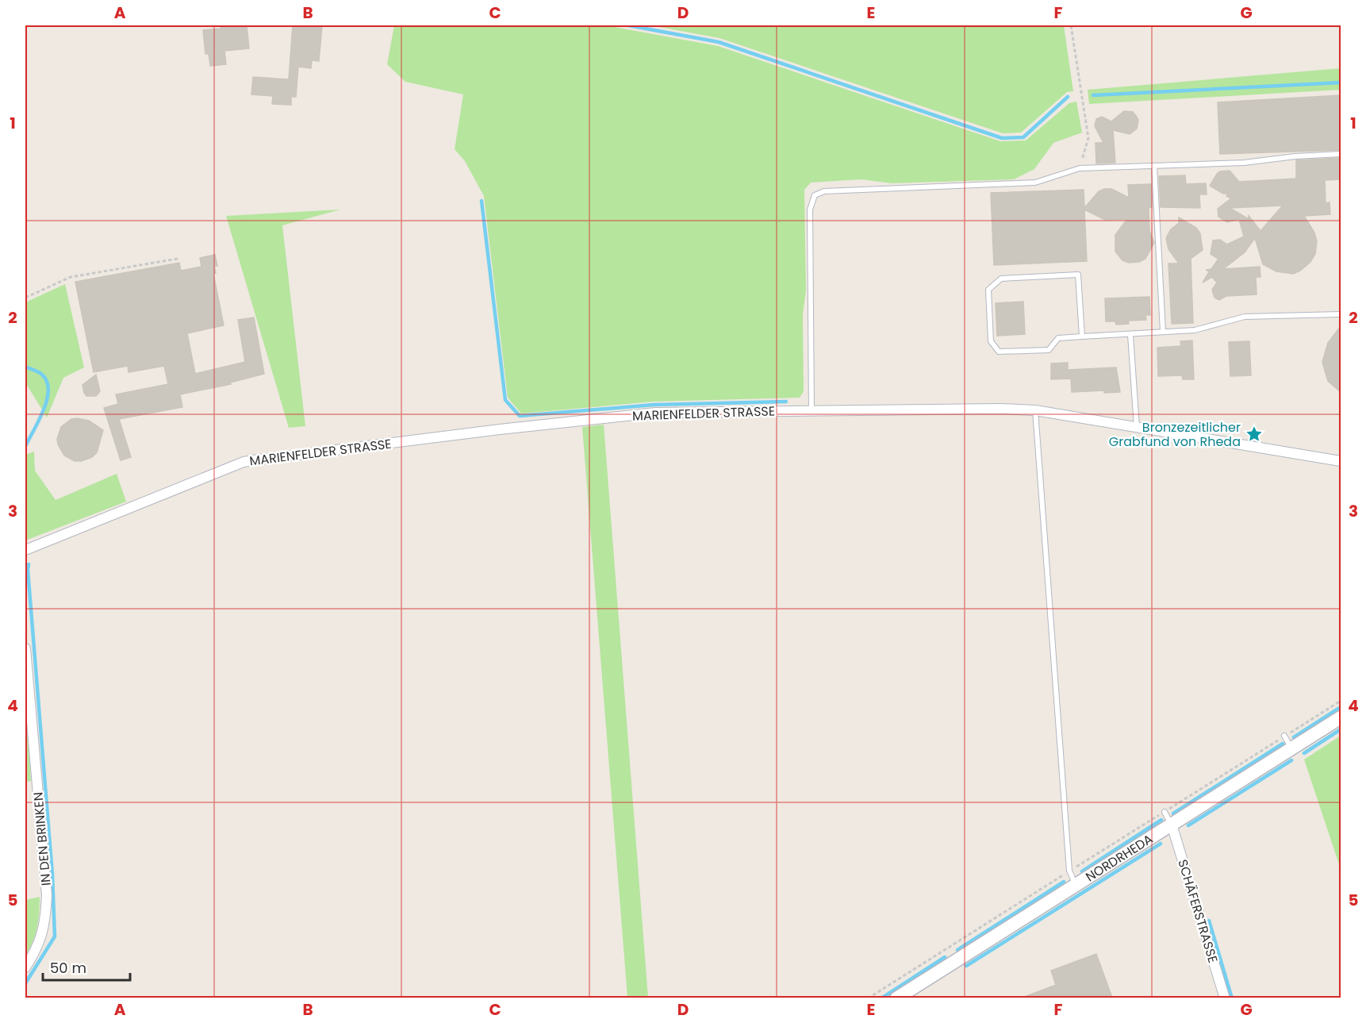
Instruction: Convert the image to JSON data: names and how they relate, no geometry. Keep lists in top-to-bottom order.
{
  "streets": {
    "main road": ["NORDRHEDA"],
    "street": ["MARIENFELDER STRASSE", "IN DEN BRINKEN", "SCHÄFERSTRASSE"]
  },
  "crossings": [
    ["NORDRHEDA", "SCHÄFERSTRASSE"]
  ],
  "places": {
    "place": ["Bronzezeitlicher Grabfund von Rheda"]
  },
  "scale_bar": "50 m",
  "grid": {
    "columns": [
      "A",
      "B",
      "C",
      "D",
      "E",
      "F",
      "G"
    ],
    "rows": [
      "1",
      "2",
      "3",
      "4",
      "5"
    ]
  }
}
